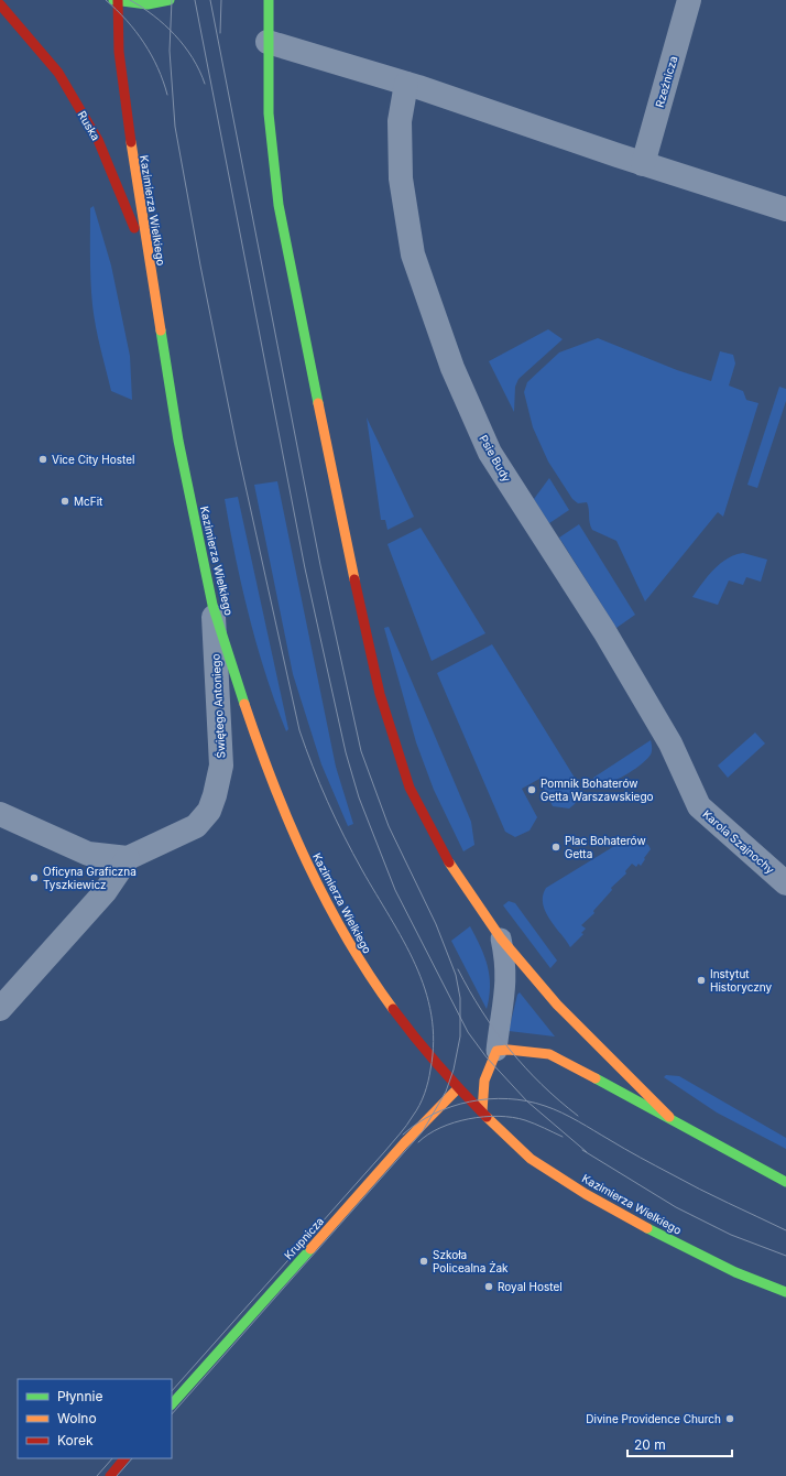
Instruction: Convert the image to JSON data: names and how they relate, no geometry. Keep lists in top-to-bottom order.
{
  "streets": {
    "main road": ["Ruska", "Kazimierza Wielkiego", "Krupnicza"],
    "street": [
      "Rzeźnicza",
      "Psie Budy",
      "Świętego Antoniego",
      "Karola Szajnochy"
    ]
  },
  "crossings": [
    ["Ruska", "Kazimierza Wielkiego"],
    ["Kazimierza Wielkiego", "Świętego Antoniego"],
    ["Kazimierza Wielkiego", "Krupnicza"],
    ["Psie Budy", "Karola Szajnochy"]
  ],
  "places": [
    "Vice City Hostel",
    "McFit",
    "Pomnik Bohaterów Getta Warszawskiego",
    "Plac Bohaterów Getta",
    "Oficyna Graficzna Tyszkiewicz",
    "Instytut Historyczny",
    "Szkoła Policealna Żak",
    "Royal Hostel",
    "Divine Providence Church"
  ],
  "legend": ["Płynnie", "Wolno", "Korek"],
  "scale_bar": "20 m"
}
